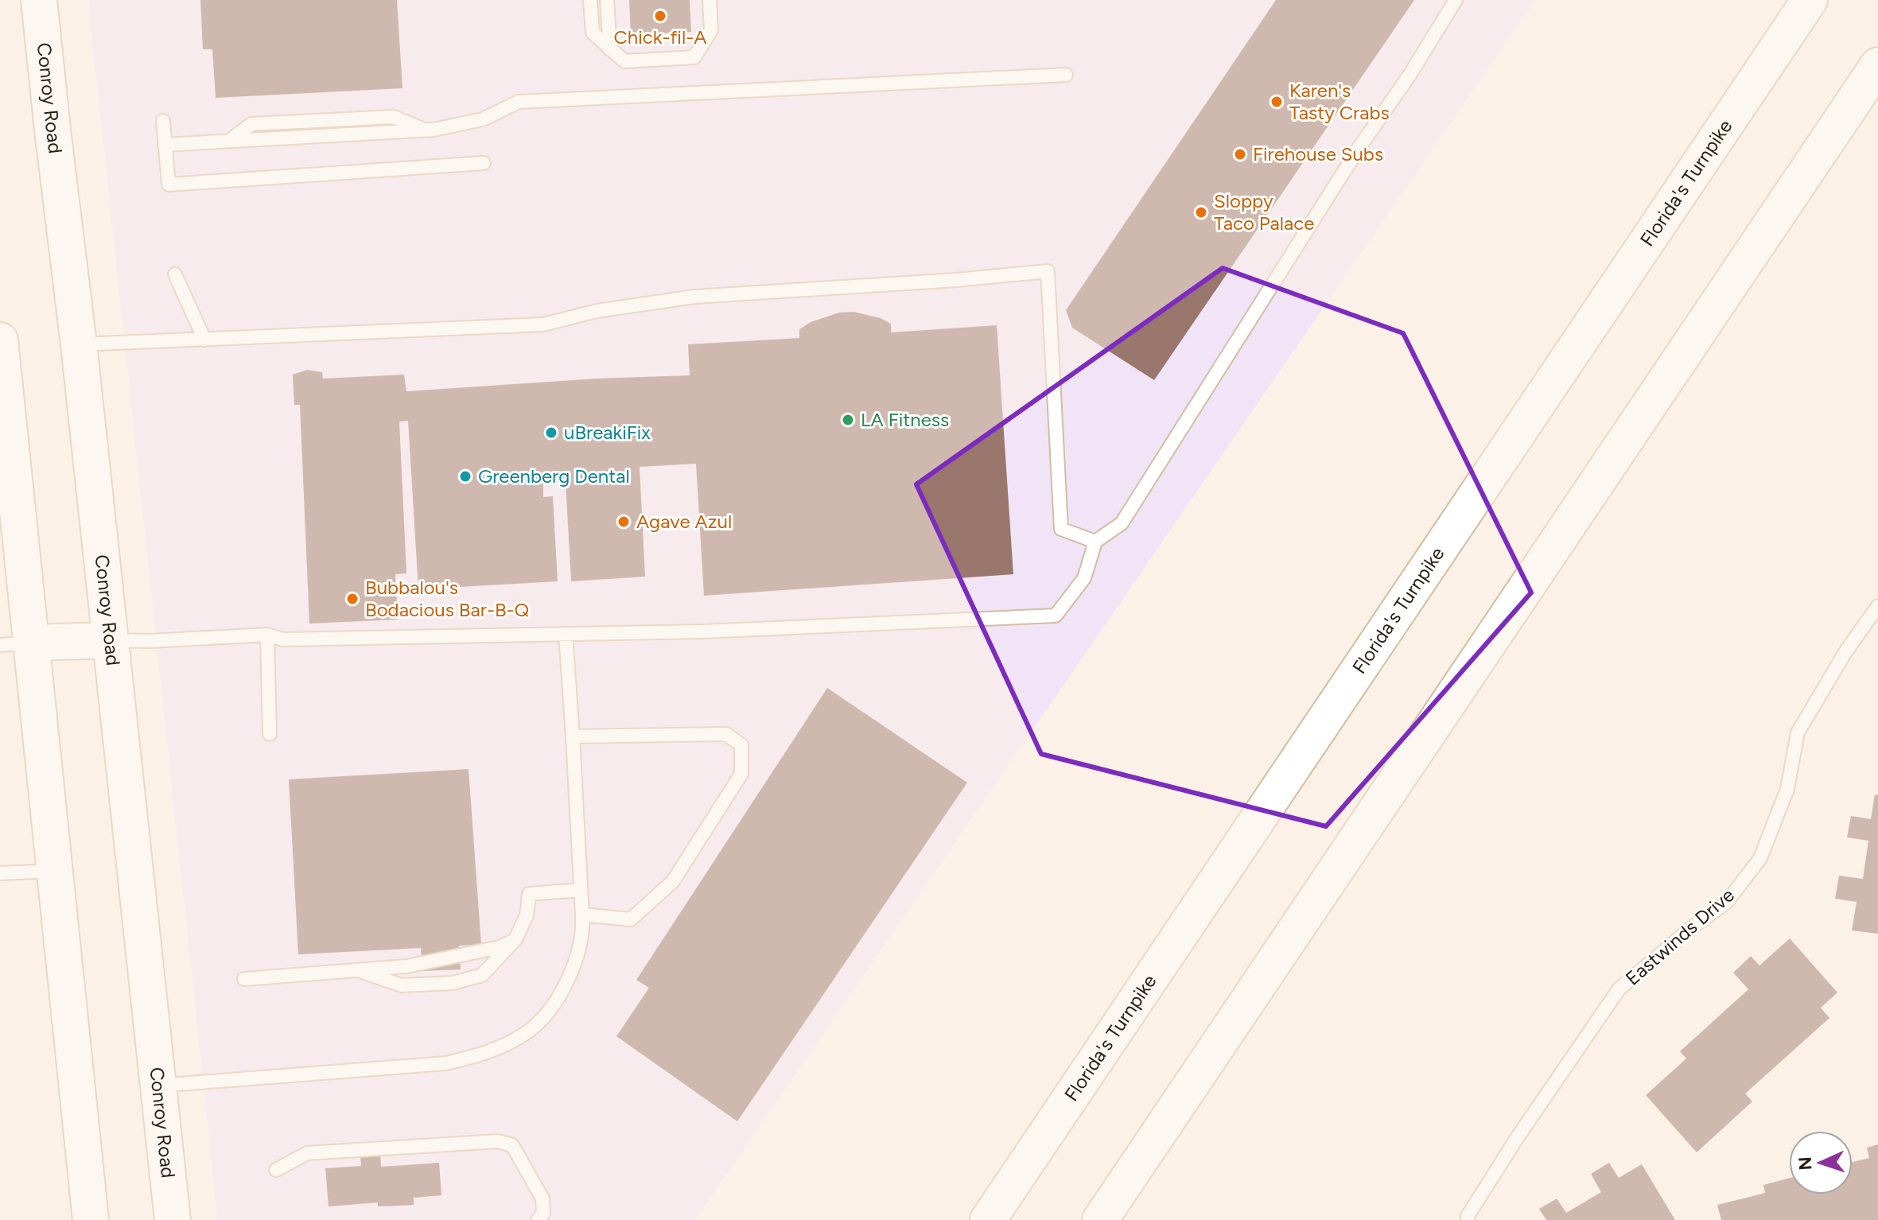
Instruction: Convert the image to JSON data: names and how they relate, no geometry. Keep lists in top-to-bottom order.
{
  "streets": {
    "main road": ["Conroy Road", "Florida's Turnpike"],
    "lane": ["Eastwinds Drive"]
  },
  "places": [
    "Chick-fil-A",
    "Karen's Tasty Crabs",
    "Firehouse Subs",
    "Sloppy Taco Palace",
    "LA Fitness",
    "uBreakiFix",
    "Greenberg Dental",
    "Agave Azul",
    "Bubbalou's Bodacious Bar-B-Q"
  ],
  "north": "left"
}
